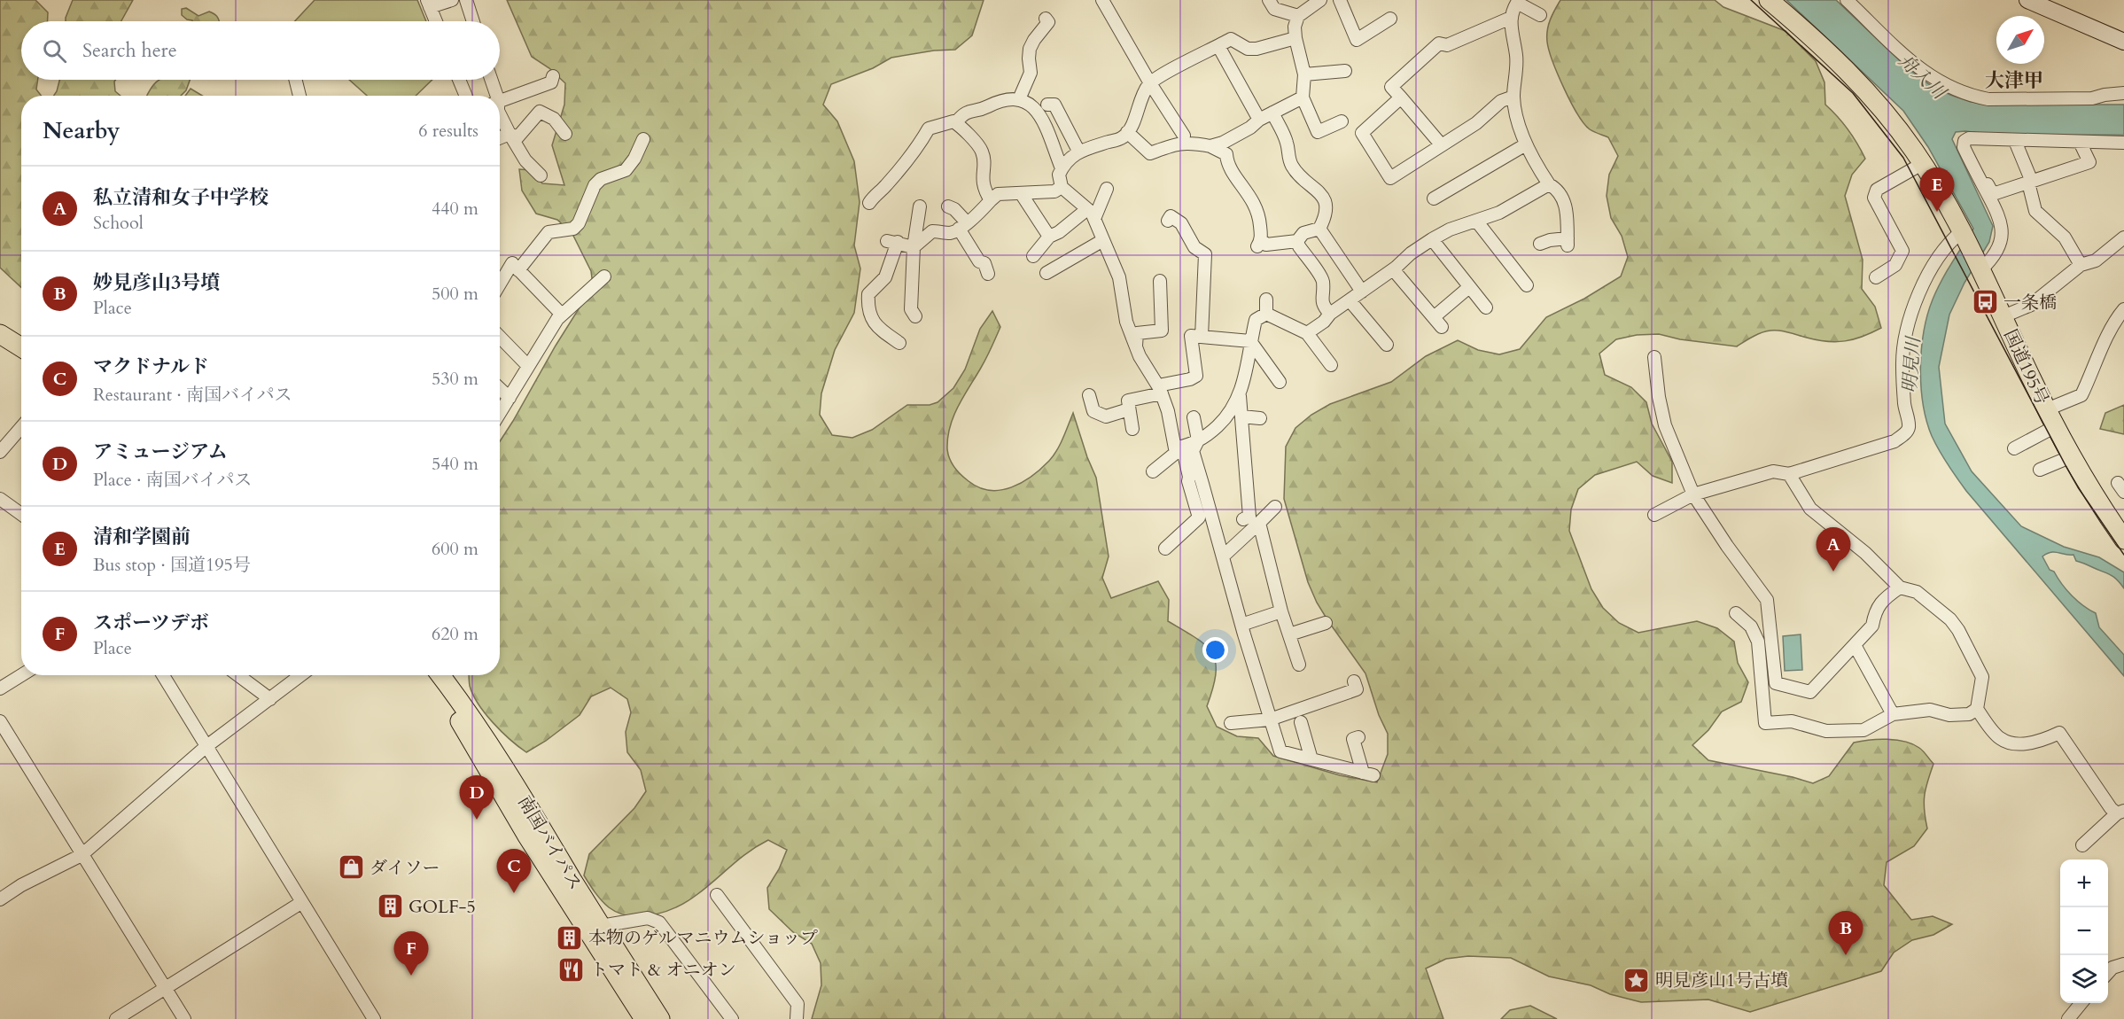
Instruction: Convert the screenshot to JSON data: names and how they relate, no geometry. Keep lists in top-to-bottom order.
{
  "streets": {
    "highway": ["国道195号", "南国バイパス"]
  },
  "districts": ["大津甲"],
  "water": ["舟入川", "明見川"],
  "places": {
    "bus stop": ["一条橋"],
    "shop": ["ダイソー"],
    "building": ["GOLF-5", "本物のゲルマニウムショップ"],
    "restaurant": ["トマト & オニオン"],
    "place": ["明見彦山1号古墳"]
  },
  "north": "top right",
  "page": {
    "search": "Search here",
    "heading": ["Nearby", "6 results"],
    "list": [
      {
        "mark": "A",
        "name": "私立清和女子中学校",
        "note": "School",
        "value": "440 m"
      },
      {
        "mark": "B",
        "name": "妙見彦山3号墳",
        "note": "Place",
        "value": "500 m"
      },
      {
        "mark": "C",
        "name": "マクドナルド",
        "note": "Restaurant · 南国バイパス",
        "value": "530 m"
      },
      {
        "mark": "D",
        "name": "アミュージアム",
        "note": "Place · 南国バイパス",
        "value": "540 m"
      },
      {
        "mark": "E",
        "name": "清和学園前",
        "note": "Bus stop · 国道195号",
        "value": "600 m"
      },
      {
        "mark": "F",
        "name": "スポーツデボ",
        "note": "Place",
        "value": "620 m"
      }
    ],
    "pins": [
      "E",
      "A",
      "D",
      "C",
      "B",
      "F"
    ],
    "map_buttons": ["+", "−"]
  }
}
